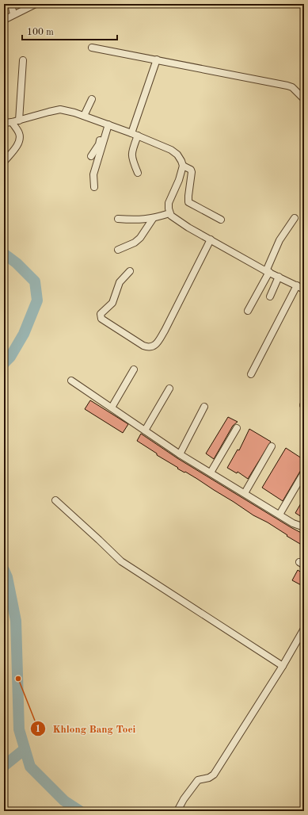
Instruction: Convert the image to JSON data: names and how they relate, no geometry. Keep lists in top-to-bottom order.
{
  "places": ["Khlong Bang Toei"],
  "scale_bar": "100 m"
}
